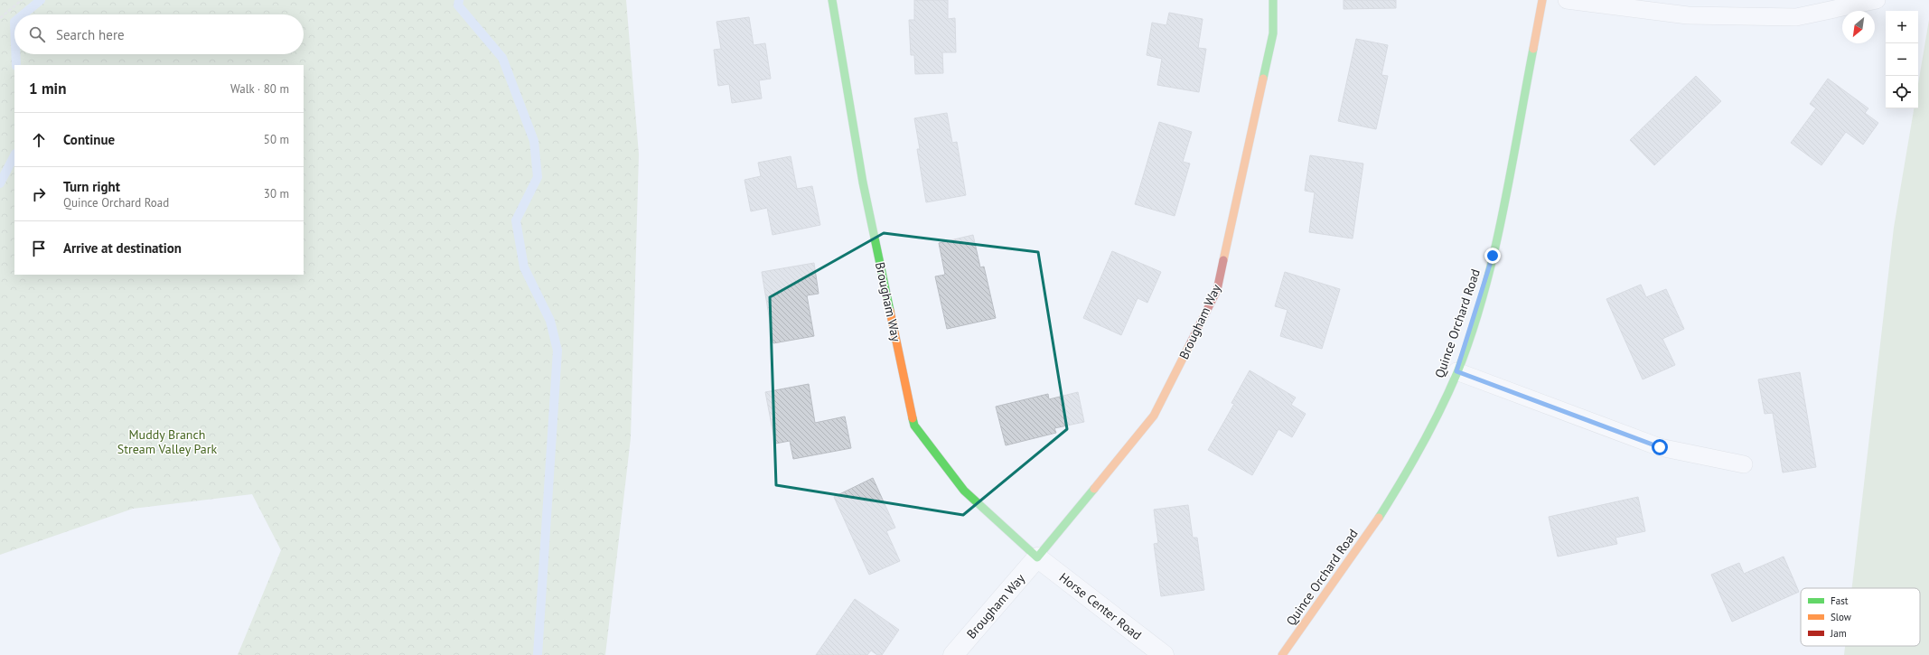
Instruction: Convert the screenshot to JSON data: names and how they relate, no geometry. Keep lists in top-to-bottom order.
{
  "streets": {
    "street": ["Brougham Way", "Quince Orchard Road", "Horse Center Road"]
  },
  "crossings": [
    ["Brougham Way", "Horse Center Road"]
  ],
  "parks": ["Muddy Branch Stream Valley Park"],
  "legend": ["Fast", "Slow", "Jam"],
  "north": "bottom left",
  "page": {
    "map_buttons": ["+", "−"],
    "search": "Search here",
    "heading": ["1 min", "Walk · 80 m"],
    "list": [
      ["Continue", "50 m"],
      ["Turn right", "Quince Orchard Road", "30 m"],
      "Arrive at destination"
    ]
  }
}
